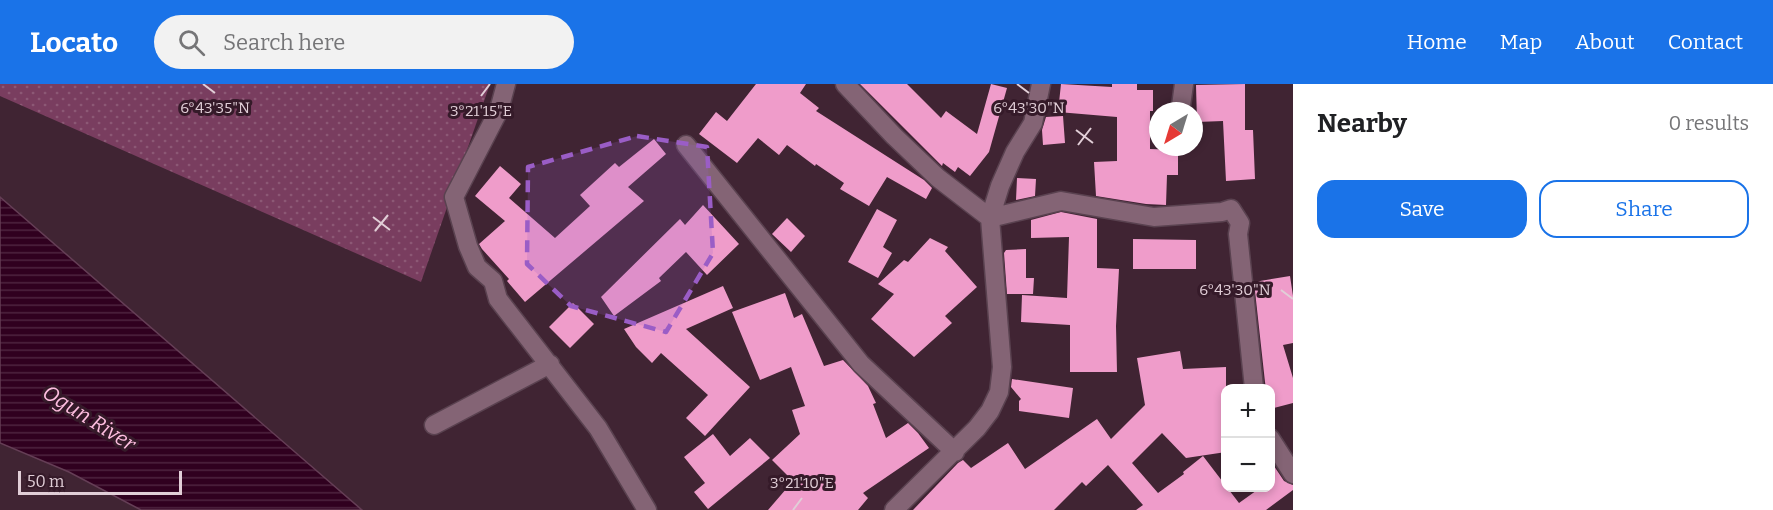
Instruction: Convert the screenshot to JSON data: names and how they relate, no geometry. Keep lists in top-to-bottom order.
{
  "water": ["Ogun River"],
  "scale_bar": "50 m",
  "north": "bottom left",
  "page": {
    "header": "Locato",
    "search": "Search here",
    "nav": [
      "Home",
      "Map",
      "About",
      "Contact"
    ],
    "heading": ["Nearby", "0 results"],
    "buttons": ["Save", "Share"],
    "map_buttons": ["+", "−"],
    "scale": "50 m"
  },
  "coordinates": [
    "6°43'35\"N",
    "6°43'30\"N",
    "3°21'15\"E",
    "3°21'10\"E"
  ]
}
